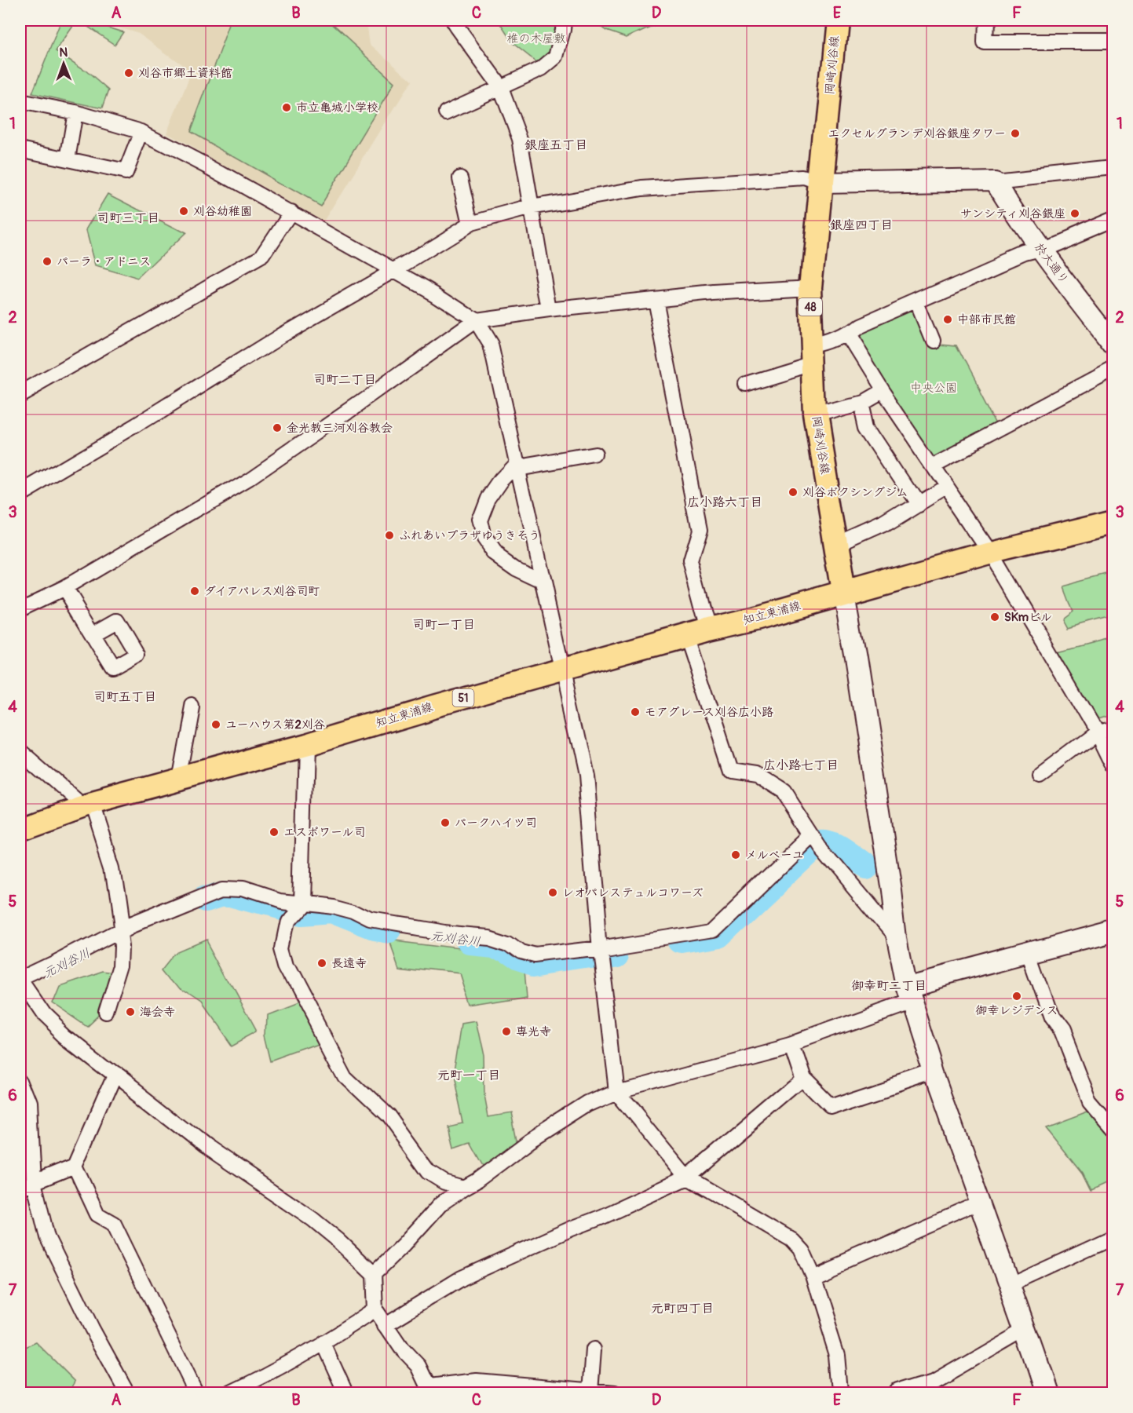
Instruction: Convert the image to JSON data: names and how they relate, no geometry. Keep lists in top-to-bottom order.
{
  "streets": {
    "main road": [
      "岡崎刈谷線",
      "48",
      "知立東浦線",
      "51"
    ],
    "street": ["於大通り"]
  },
  "crossings": [
    ["岡崎刈谷線", "知立東浦線"]
  ],
  "districts": [
    "銀座五丁目",
    "司町三丁目",
    "銀座四丁目",
    "司町二丁目",
    "広小路六丁目",
    "司町一丁目",
    "司町五丁目",
    "広小路七丁目",
    "御幸町二丁目",
    "元町一丁目",
    "元町四丁目"
  ],
  "water": ["元刈谷川"],
  "parks": ["椎の木屋敷", "中央公園"],
  "places": [
    "刈谷市郷土資料館",
    "市立亀城小学校",
    "エクセルグランデ刈谷銀座タワー",
    "刈谷幼稚園",
    "サンシティ刈谷銀座",
    "パーラ・アドニス",
    "中部市民館",
    "金光教三河刈谷教会",
    "刈谷ボクシングジム",
    "ふれあいプラザゆうきそう",
    "ダイアパレス刈谷司町",
    "SKmビル",
    "モアグレース刈谷広小路",
    "ユーハウス第2刈谷",
    "パークハイツ司",
    "エスポワール司",
    "メルベーユ",
    "レオパレステュルコワーズ",
    "長遠寺",
    "御幸レジデンス",
    "海会寺",
    "専光寺"
  ],
  "north": "top",
  "grid": {
    "columns": [
      "A",
      "B",
      "C",
      "D",
      "E",
      "F"
    ],
    "rows": [
      "1",
      "2",
      "3",
      "4",
      "5",
      "6",
      "7"
    ]
  }
}
